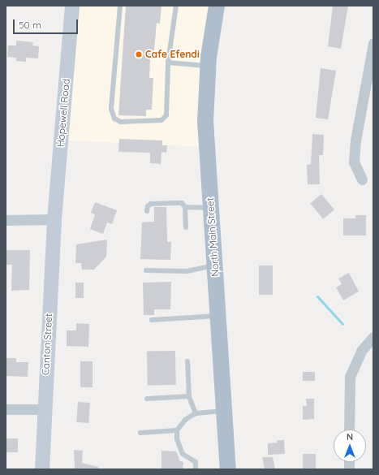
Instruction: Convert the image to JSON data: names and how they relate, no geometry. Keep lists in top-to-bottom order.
{
  "streets": {
    "main road": ["North Main Street"],
    "street": ["Hopewell Road", "Canton Street"]
  },
  "crossings": [
    ["Hopewell Road", "Canton Street"]
  ],
  "places": ["Cafe Efendi"],
  "scale_bar": "50 m",
  "north": "top"
}
